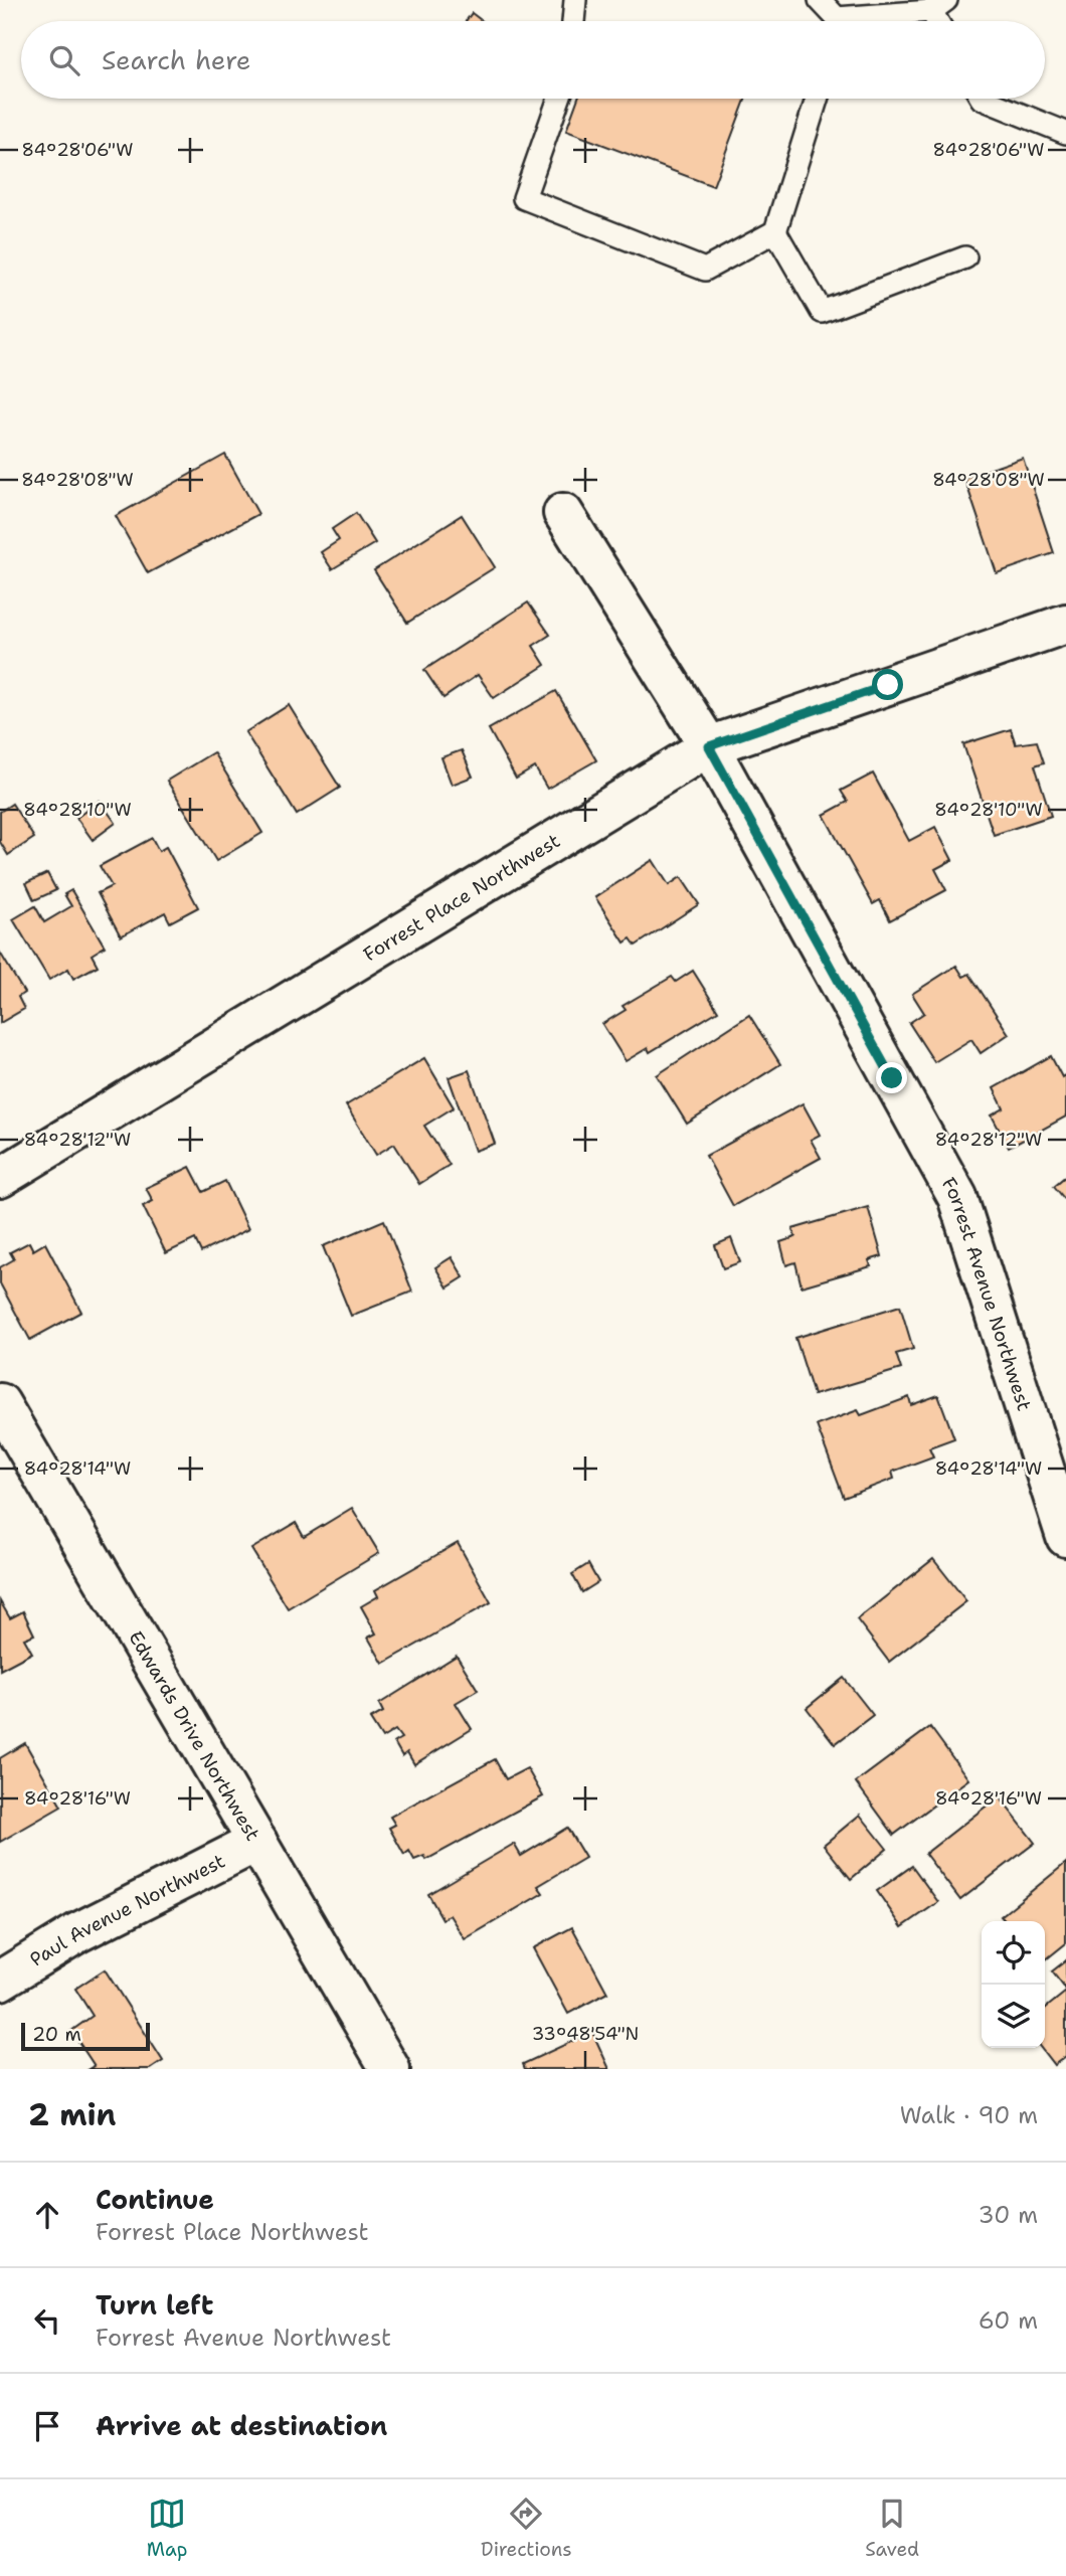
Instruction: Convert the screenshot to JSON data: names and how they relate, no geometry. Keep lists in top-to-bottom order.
{
  "streets": {
    "street": [
      "Forrest Place Northwest",
      "Forrest Avenue Northwest",
      "Edwards Drive Northwest",
      "Paul Avenue Northwest"
    ]
  },
  "crossings": [
    ["Forrest Place Northwest", "Forrest Avenue Northwest"],
    ["Edwards Drive Northwest", "Paul Avenue Northwest"]
  ],
  "scale_bar": "20 m",
  "page": {
    "search": "Search here",
    "scale": "20 m",
    "heading": ["2 min", "Walk · 90 m"],
    "list": [
      ["Continue", "Forrest Place Northwest", "30 m"],
      ["Turn left", "Forrest Avenue Northwest", "60 m"],
      "Arrive at destination"
    ],
    "nav": ["Map", "Directions", "Saved"]
  },
  "coordinates": [
    "84°28'06\"W",
    "84°28'08\"W",
    "84°28'10\"W",
    "84°28'12\"W",
    "84°28'14\"W",
    "84°28'16\"W",
    "33°48'54\"N"
  ]
}
